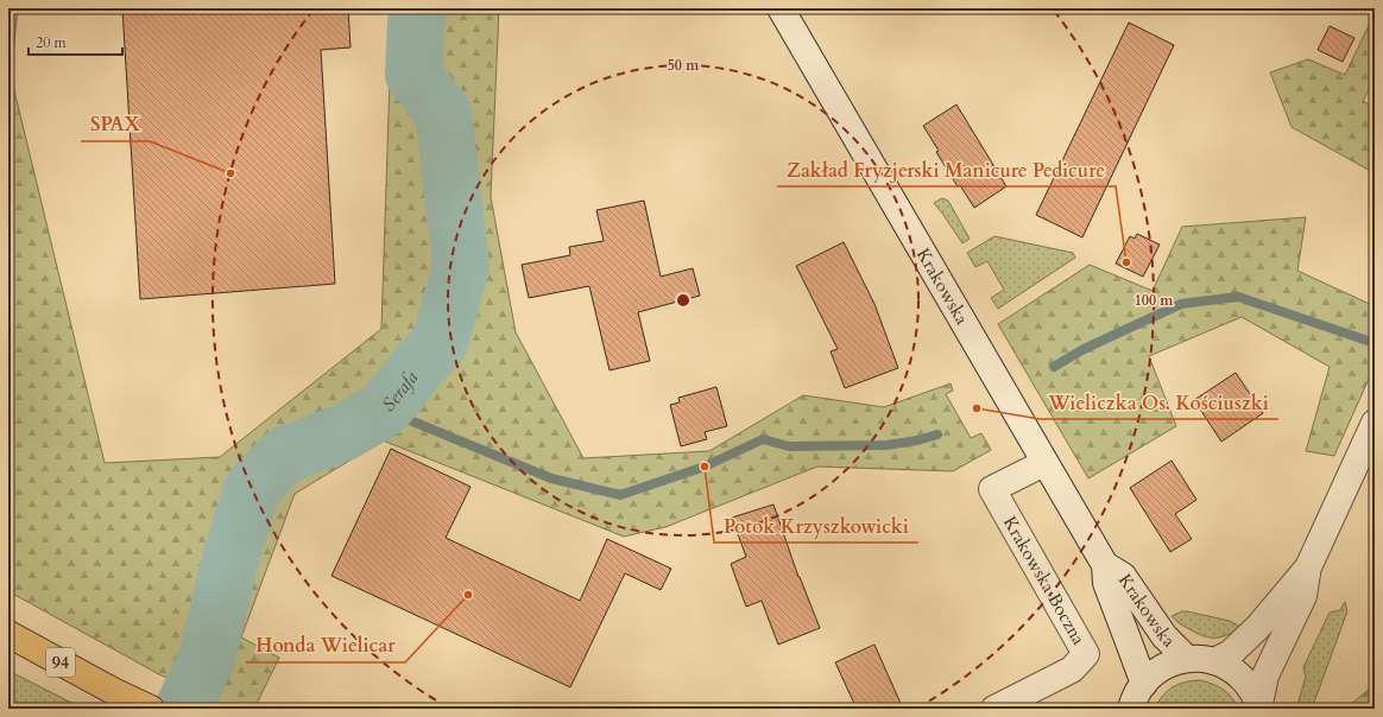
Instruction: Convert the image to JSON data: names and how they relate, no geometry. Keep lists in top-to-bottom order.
{
  "streets": {
    "main road": ["Krakowska", "Krakowska Boczna", "94"]
  },
  "crossings": [
    ["Krakowska", "Krakowska Boczna"]
  ],
  "water": ["Serafa"],
  "places": [
    "SPAX",
    "Zakład Fryzjerski Manicure Pedicure",
    "Wieliczka Os. Kościuszki",
    "Potok Krzyszkowicki",
    "Honda Wielicar"
  ],
  "scale_bar": "20 m",
  "rings": ["50 m", "100 m"]
}
